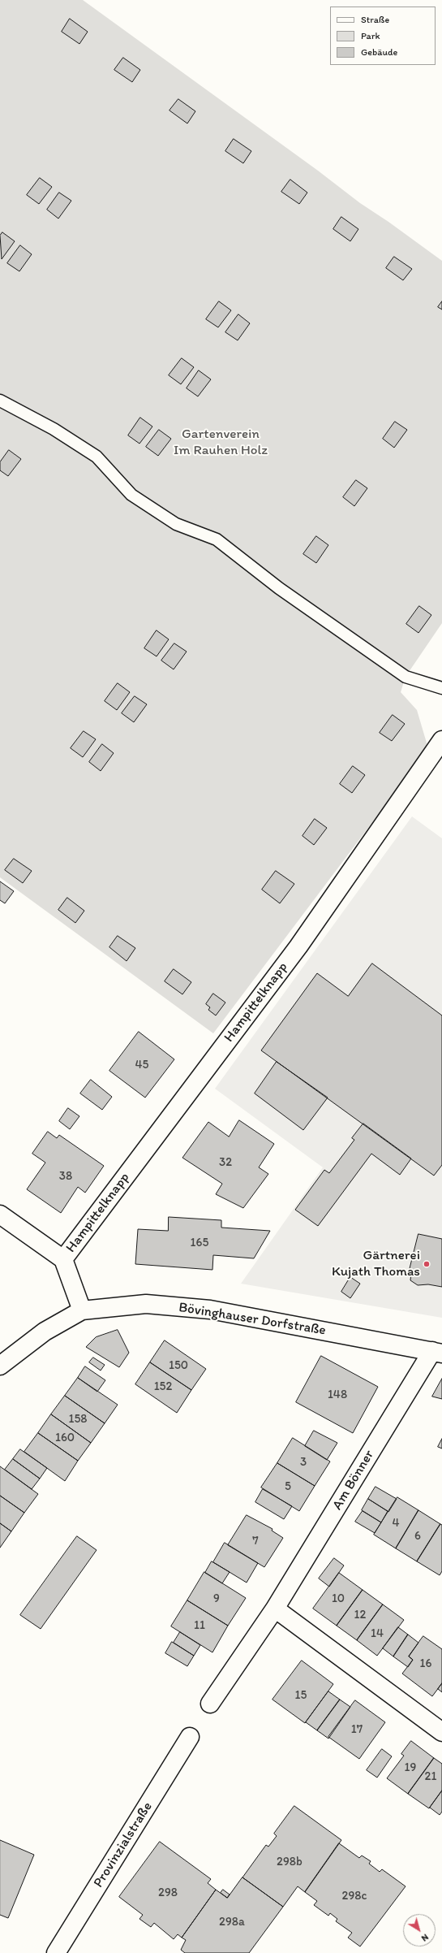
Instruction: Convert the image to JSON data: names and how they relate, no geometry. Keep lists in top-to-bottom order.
{
  "streets": {
    "street": [
      "Hampittelknapp",
      "Bövinghauser Dorfstraße",
      "Am Bönner",
      "Provinzialstraße"
    ]
  },
  "crossings": [
    ["Bövinghauser Dorfstraße", "Am Bönner"]
  ],
  "parks": ["Gartenverein Im Rauhen Holz"],
  "places": ["Gärtnerei Kujath Thomas"],
  "house_numbers": [
    "45",
    "32",
    "38",
    "165",
    "150",
    "152",
    "148",
    "158",
    "160",
    "3",
    "5",
    "4",
    "6",
    "7",
    "9",
    "10",
    "12",
    "11",
    "14",
    "16",
    "15",
    "17",
    "19",
    "21",
    "298b",
    "298",
    "298c",
    "298a"
  ],
  "legend": ["Straße", "Park", "Gebäude"],
  "north": "bottom right"
}
